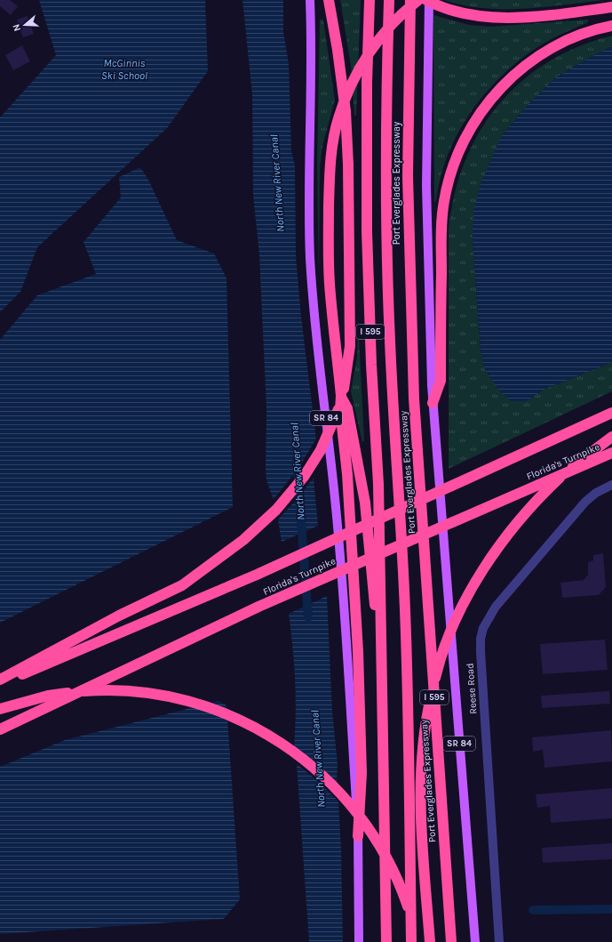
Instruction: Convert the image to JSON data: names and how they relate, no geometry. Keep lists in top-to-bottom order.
{
  "streets": {
    "highway": ["Port Everglades Expressway", "I 595", "Florida's Turnpike"],
    "main road": ["SR 84"],
    "street": ["Reese Road"]
  },
  "water": ["McGinnis Ski School", "North New River Canal"],
  "north": "left"
}
